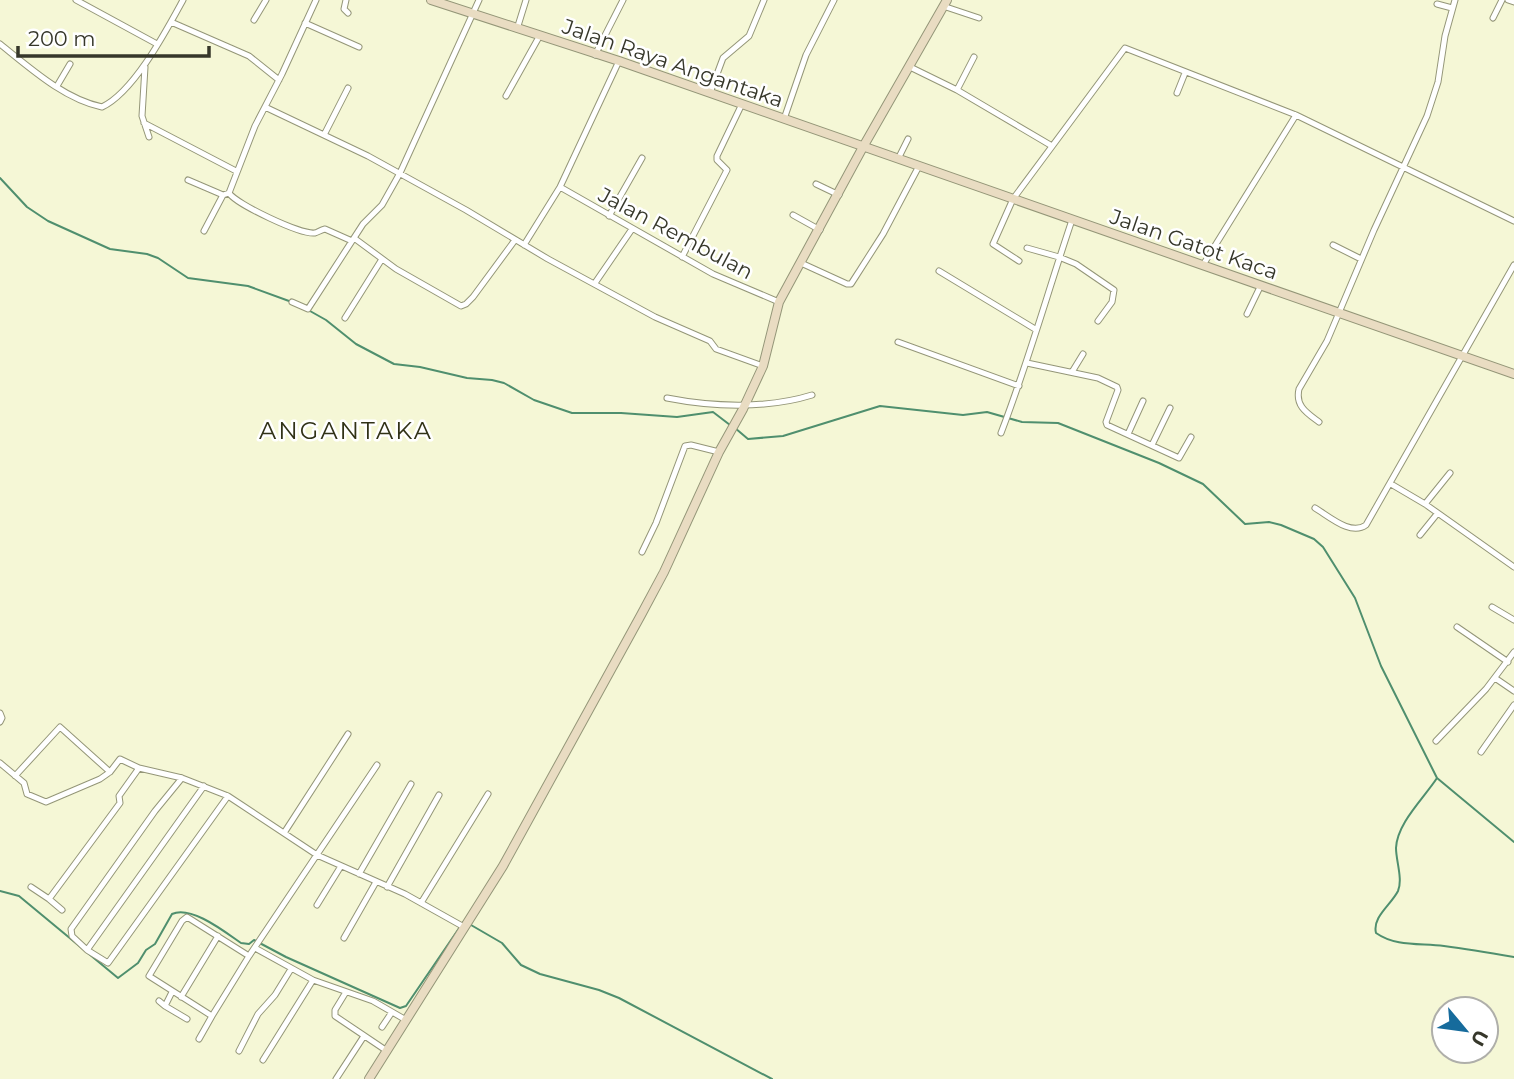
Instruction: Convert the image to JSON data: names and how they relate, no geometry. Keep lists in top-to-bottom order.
{
  "streets": {
    "main road": ["Jalan Raya Angantaka", "Jalan Gatot Kaca"],
    "street": ["Jalan Rembulan"]
  },
  "crossings": [
    ["Jalan Raya Angantaka", "Jalan Gatot Kaca"]
  ],
  "districts": ["ANGANTAKA"],
  "scale_bar": "200 m",
  "north": "bottom right"
}
